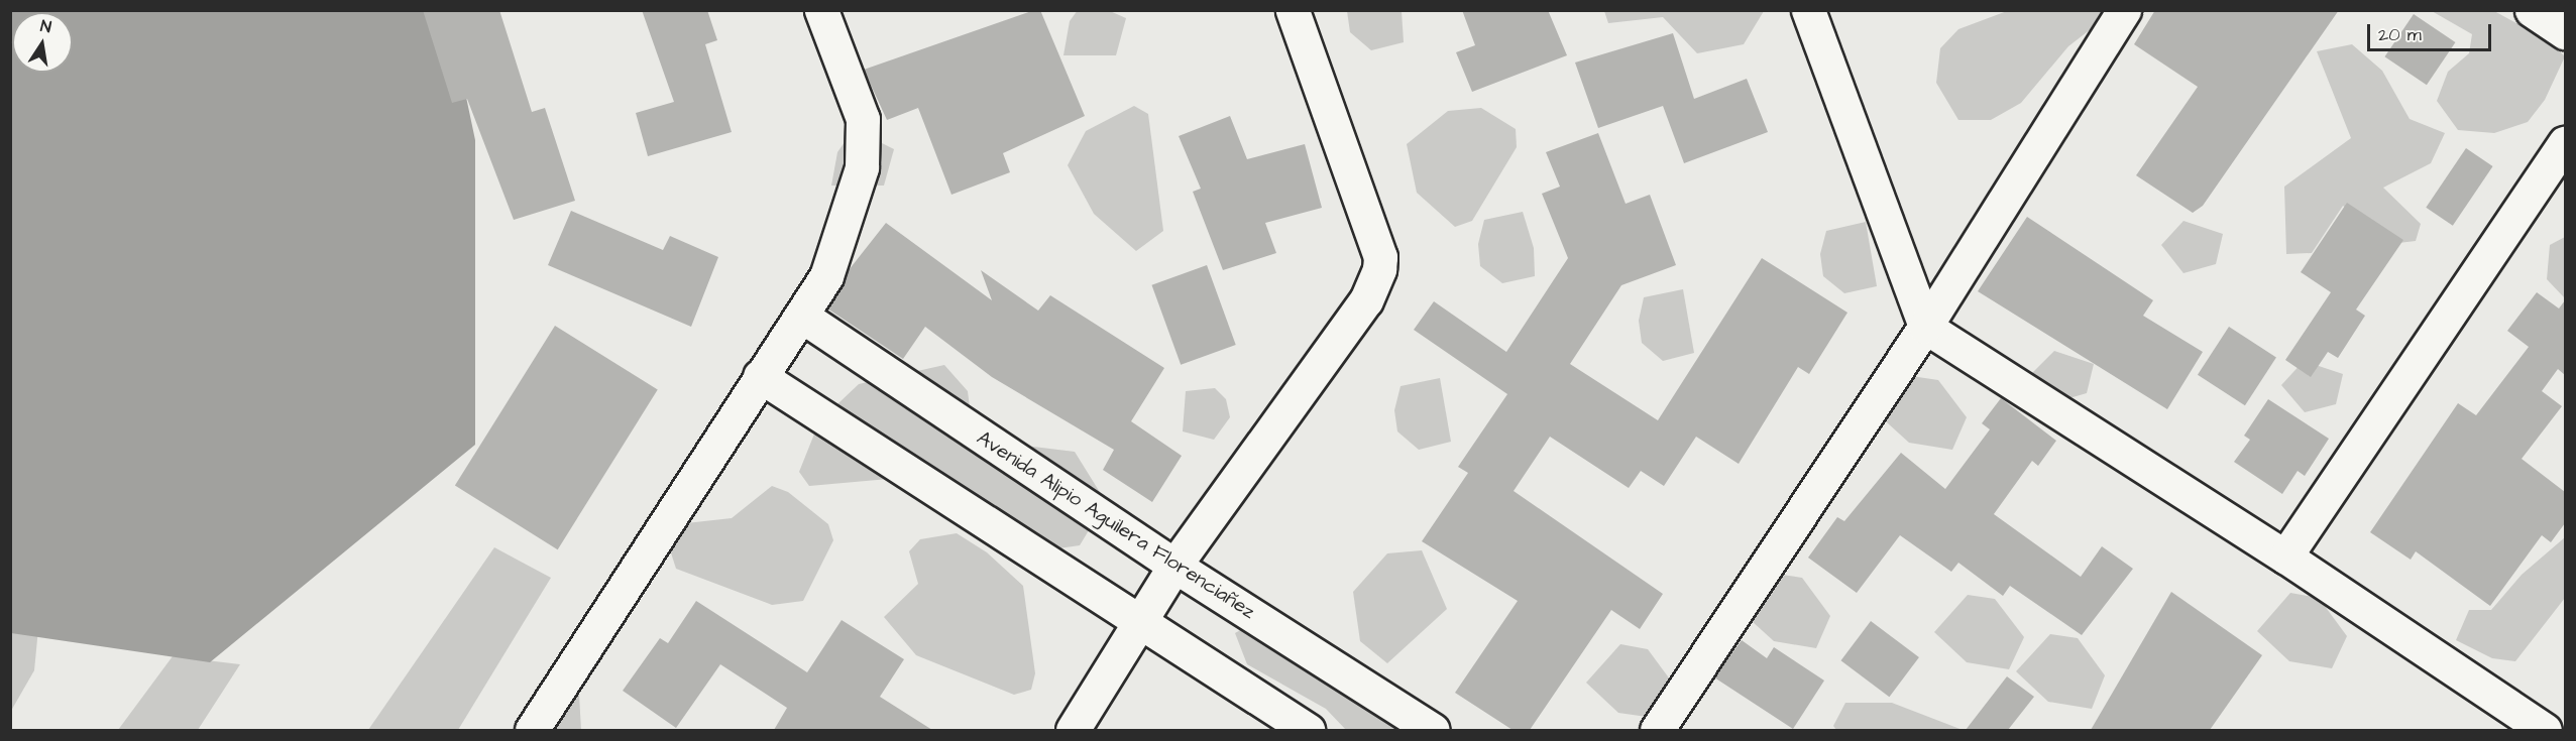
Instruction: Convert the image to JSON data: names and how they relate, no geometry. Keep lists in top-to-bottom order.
{
  "streets": {
    "street": ["Avenida Alipio Aguilera Florenciañez"]
  },
  "scale_bar": "20 m",
  "north": "top"
}
